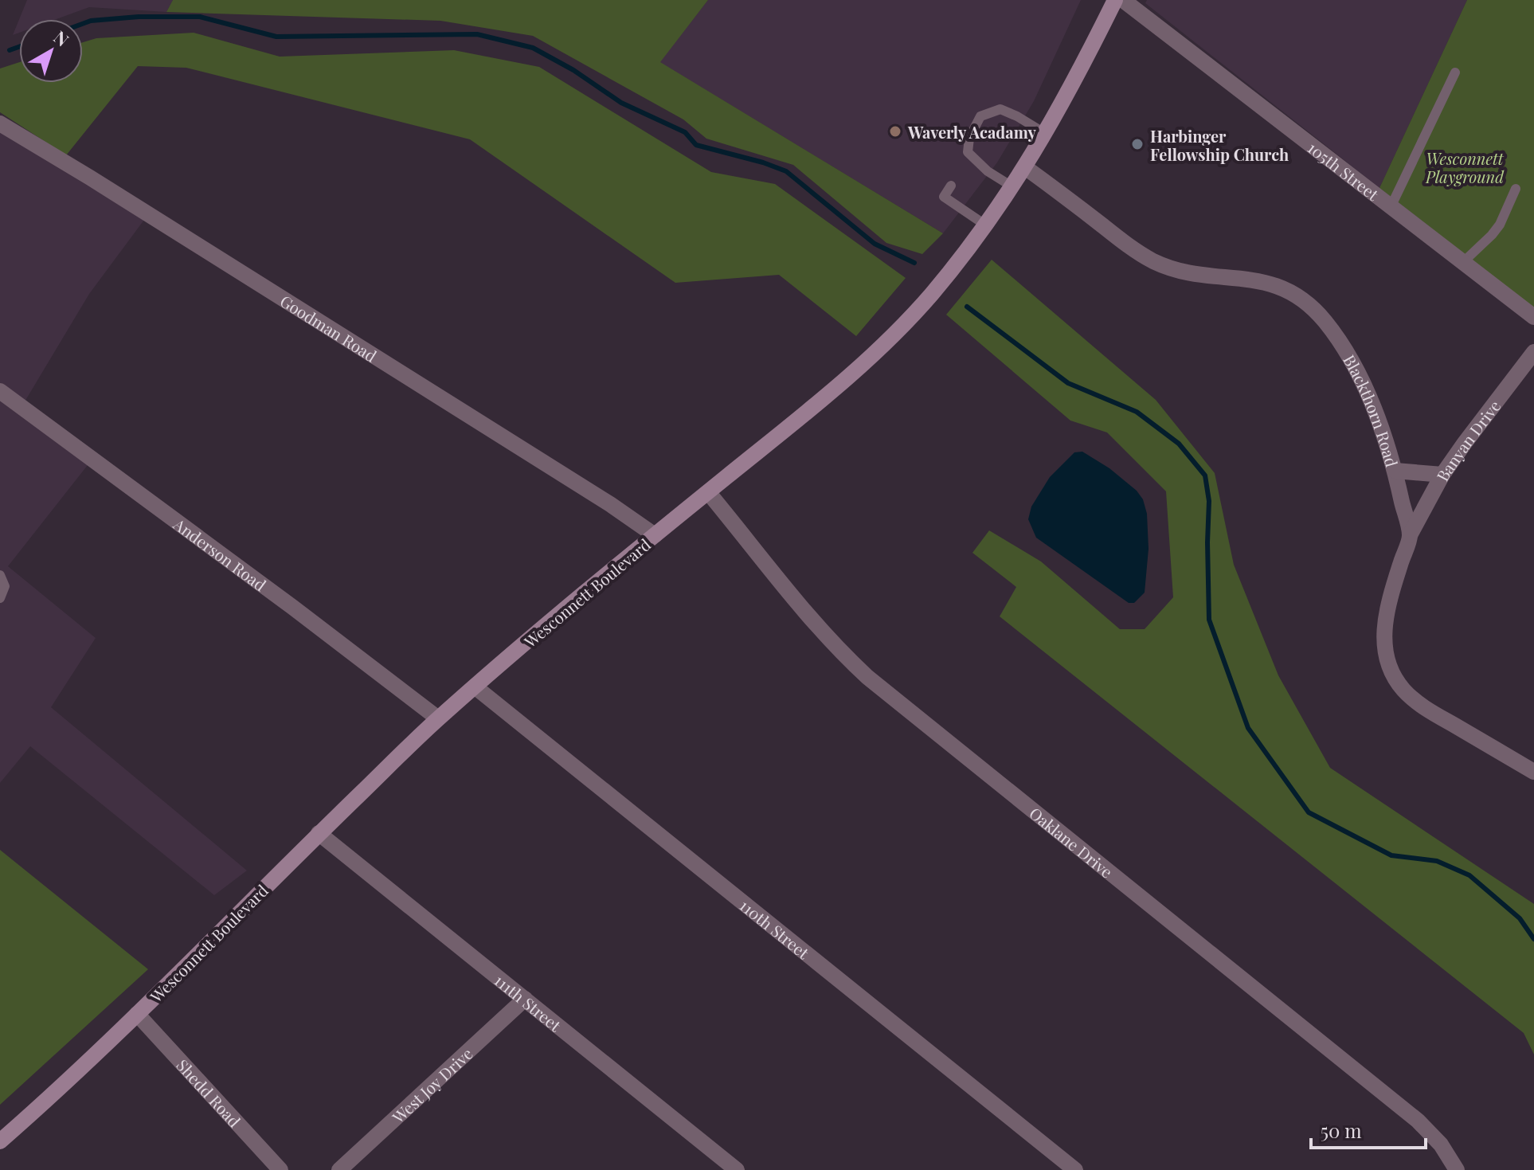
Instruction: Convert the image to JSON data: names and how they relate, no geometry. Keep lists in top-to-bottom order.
{
  "streets": {
    "street": [
      "105th Street",
      "Goodman Road",
      "Blackthorn Road",
      "Banyan Drive",
      "Anderson Road",
      "Wesconnett Boulevard",
      "Oaklane Drive",
      "110th Street",
      "111th Street",
      "West Joy Drive",
      "Shedd Road"
    ]
  },
  "crossings": [
    ["Goodman Road", "Wesconnett Boulevard"],
    ["Blackthorn Road", "Banyan Drive"],
    ["Blackthorn Road", "Wesconnett Boulevard"],
    ["Anderson Road", "Wesconnett Boulevard"],
    ["Wesconnett Boulevard", "Oaklane Drive"],
    ["Wesconnett Boulevard", "110th Street"],
    ["Wesconnett Boulevard", "111th Street"],
    ["Wesconnett Boulevard", "Shedd Road"],
    ["111th Street", "West Joy Drive"]
  ],
  "parks": ["Wesconnett Playground"],
  "places": ["Waverly Acadamy", "Harbinger Fellowship Church"],
  "scale_bar": "50 m",
  "north": "top right"
}
